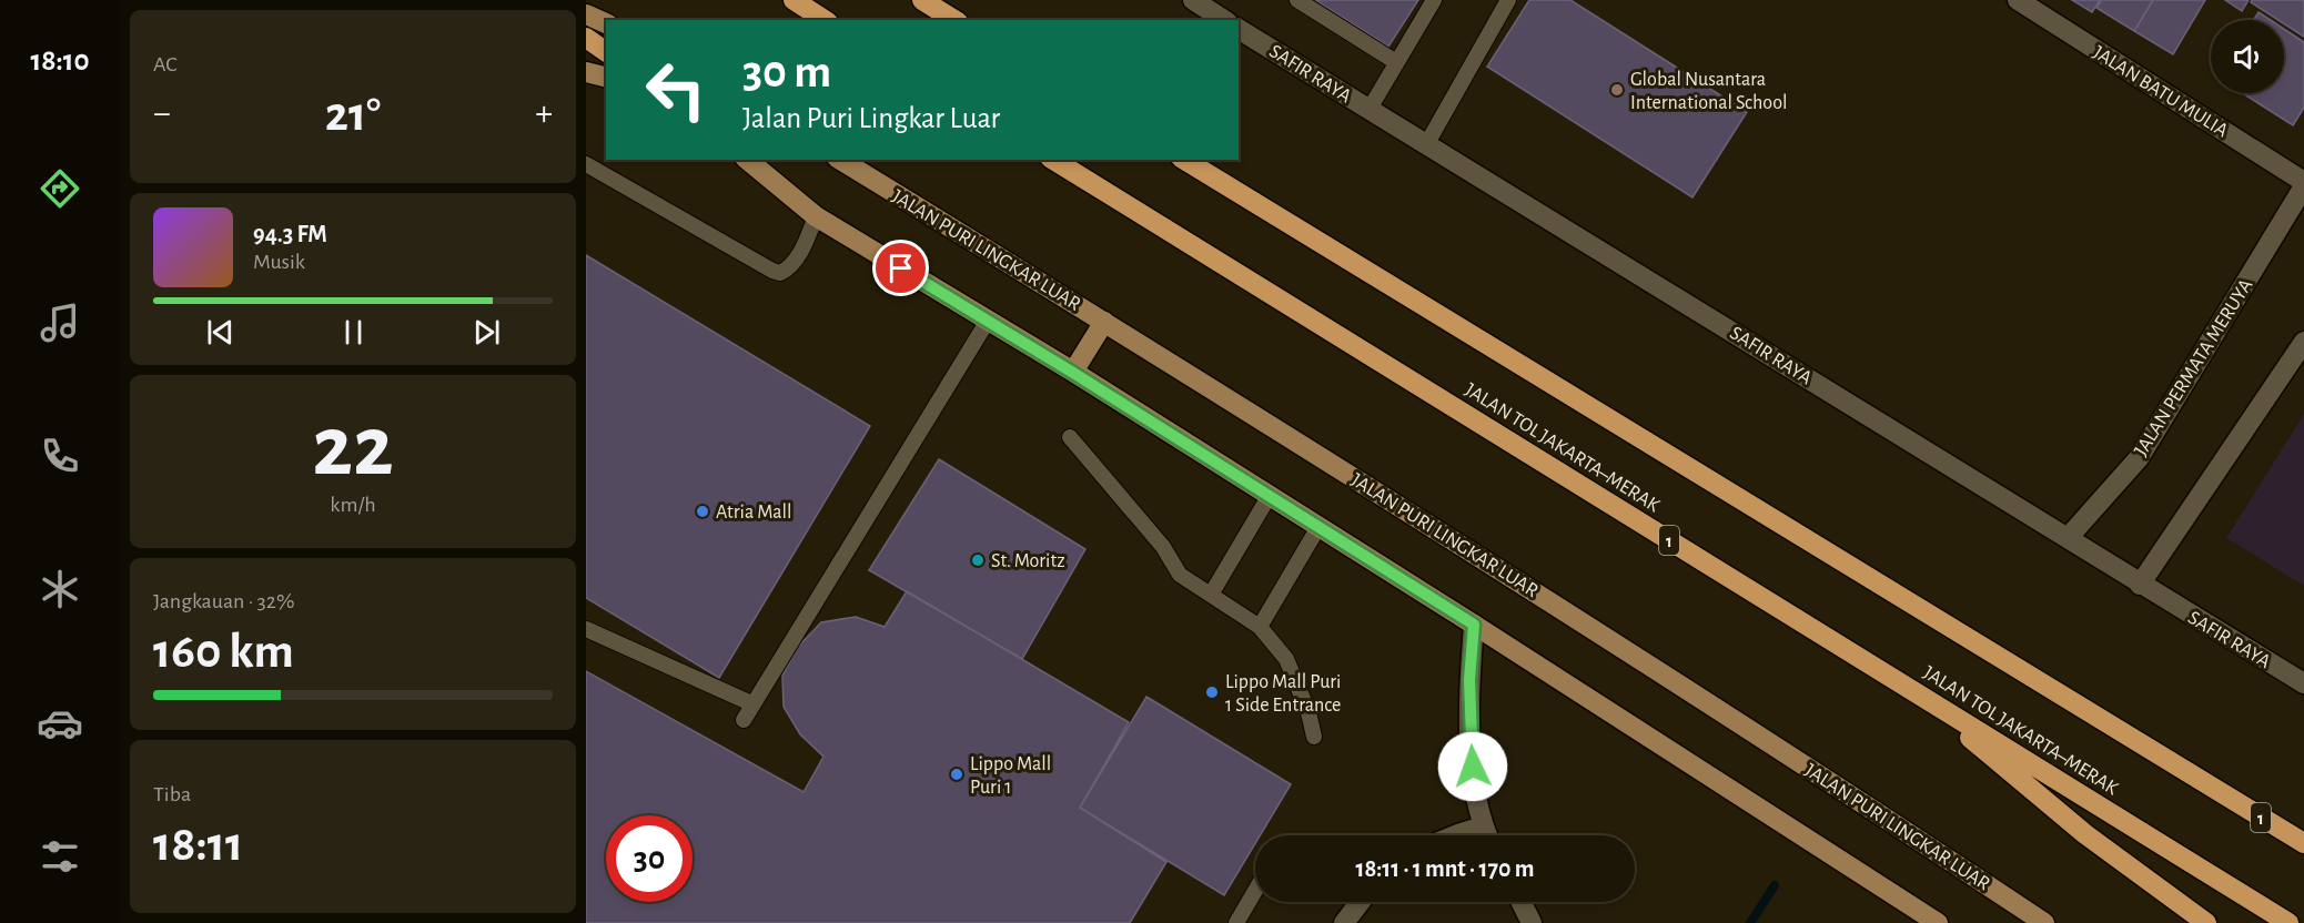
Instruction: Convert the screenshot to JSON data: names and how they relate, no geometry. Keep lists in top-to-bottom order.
{
  "streets": {
    "highway": ["JALAN TOL JAKARTA–MERAK", "1"],
    "main road": ["JALAN PURI LINGKAR LUAR"],
    "street": ["SAFIR RAYA", "JALAN BATU MULIA", "JALAN PERMATA MERUYA"]
  },
  "crossings": [
    ["SAFIR RAYA", "JALAN PERMATA MERUYA"],
    ["JALAN BATU MULIA", "JALAN PERMATA MERUYA"]
  ],
  "places": [
    "Global Nusantara International School",
    "Atria Mall",
    "St. Moritz",
    "Lippo Mall Puri 1 Side Entrance",
    "Lippo Mall Puri 1"
  ],
  "page": {
    "tabs": "18:10",
    "tile": [
      "AC",
      ["22", "km/h"],
      ["Jangkauan · 32%", "160 km"],
      ["Tiba", "18:11"]
    ],
    "turn": ["30 m", "Jalan Puri Lingkar Luar"],
    "heat": ["−", "21°", "+"],
    "song": ["94.3 FM", "Musik"],
    "limit": "30",
    "trip": "18:11 · 1 mnt · 170 m"
  }
}
